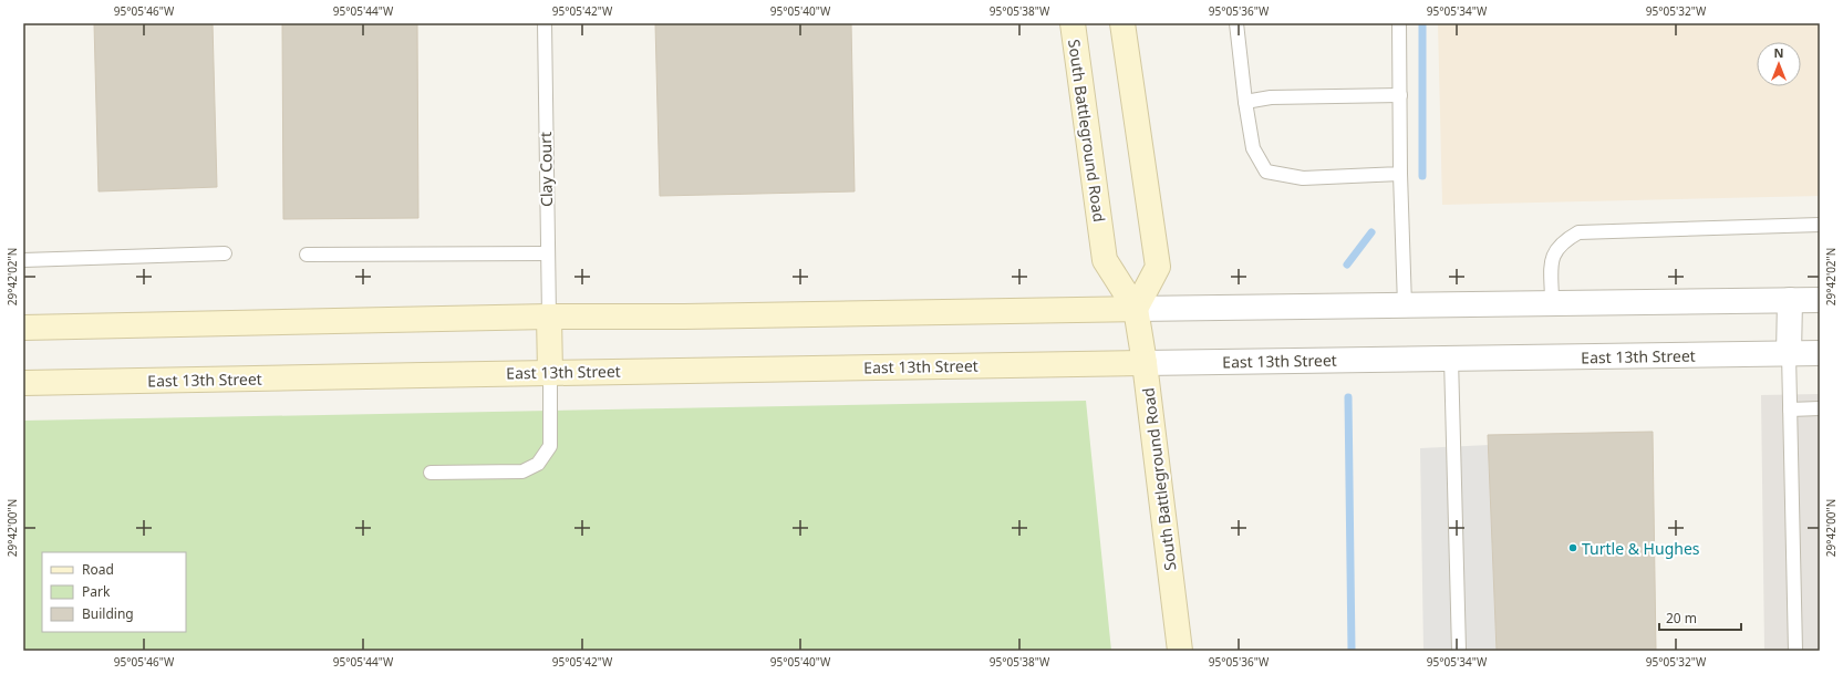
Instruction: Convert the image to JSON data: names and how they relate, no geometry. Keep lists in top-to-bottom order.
{
  "streets": {
    "main road": ["South Battleground Road", "East 13th Street"],
    "lane": ["Clay Court"]
  },
  "crossings": [
    ["South Battleground Road", "East 13th Street"]
  ],
  "places": ["Turtle & Hughes"],
  "legend": ["Road", "Park", "Building"],
  "scale_bar": "20 m",
  "north": "top",
  "coordinates": [
    "95°05'46\"W",
    "95°05'44\"W",
    "95°05'42\"W",
    "95°05'40\"W",
    "95°05'38\"W",
    "95°05'36\"W",
    "95°05'34\"W",
    "95°05'32\"W",
    "29°42'02\"N",
    "29°42'00\"N"
  ]
}
